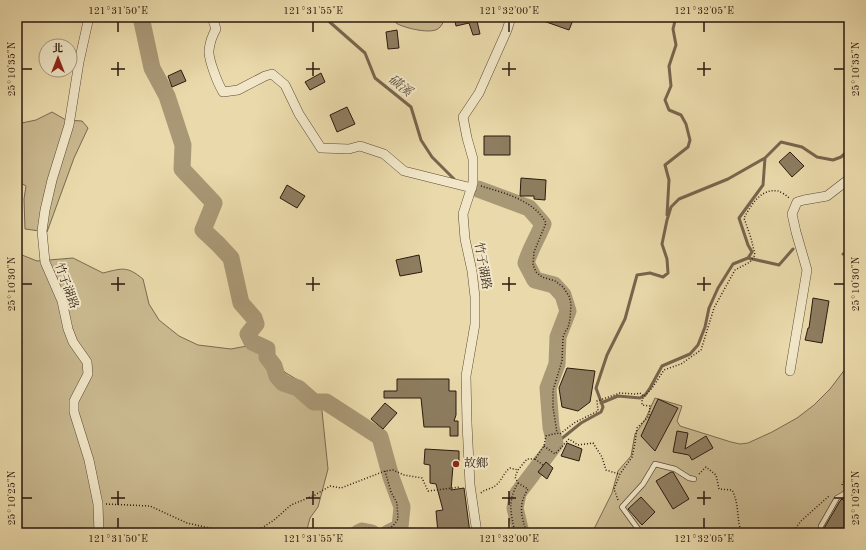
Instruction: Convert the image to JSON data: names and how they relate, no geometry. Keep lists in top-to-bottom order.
{
  "streets": {
    "street": ["竹子湖路"]
  },
  "water": ["磺溪"],
  "places": ["故鄉"],
  "north": "top",
  "coordinates": [
    "121°31'50\"E",
    "121°31'55\"E",
    "121°32'00\"E",
    "121°32'05\"E",
    "25°10'35\"N",
    "25°10'30\"N",
    "25°10'25\"N"
  ]
}
